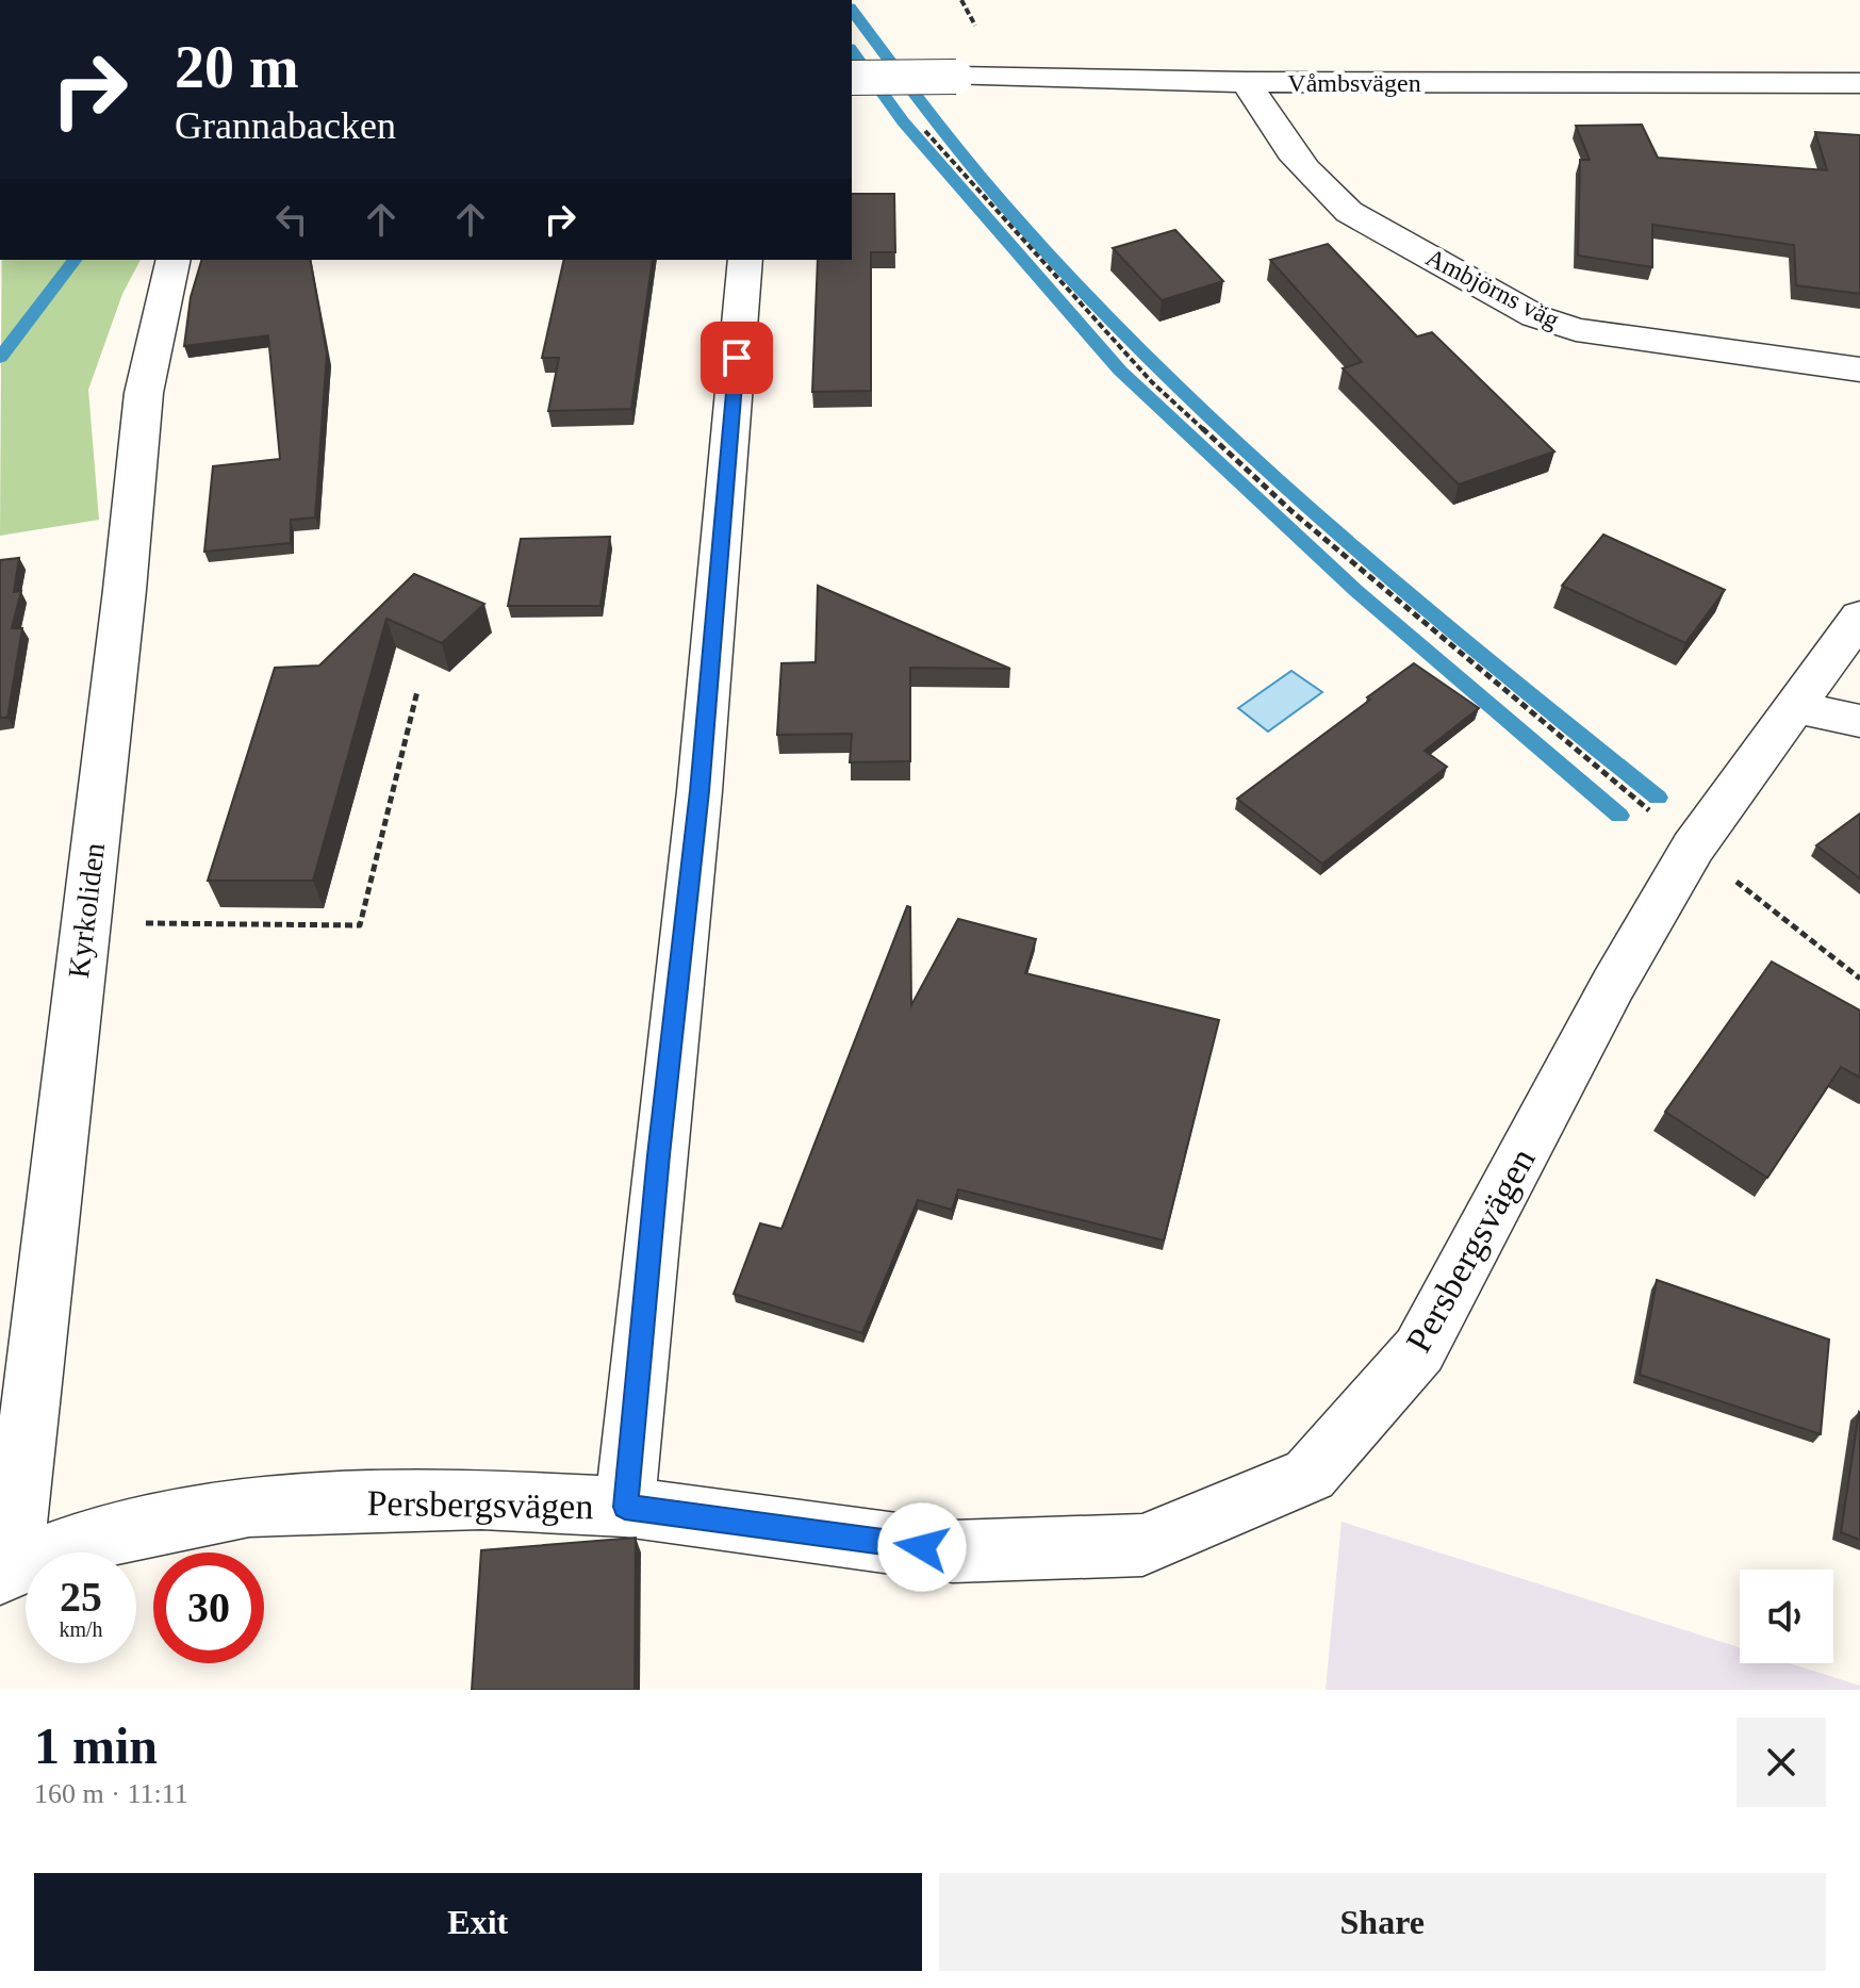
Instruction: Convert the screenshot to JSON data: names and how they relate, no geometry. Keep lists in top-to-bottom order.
{
  "streets": {
    "street": [
      "Våmbsvägen",
      "Ambjörns väg",
      "Kyrkoliden",
      "Persbergsvägen"
    ]
  },
  "crossings": [
    ["Våmbsvägen", "Ambjörns väg"],
    ["Kyrkoliden", "Persbergsvägen"]
  ],
  "page": {
    "turn": ["20 m", "Grannabacken"],
    "speed": "25 km/h",
    "limit": "30",
    "heading": ["1 min", "160 m · 11:11"],
    "buttons": ["Exit", "Share"]
  }
}
